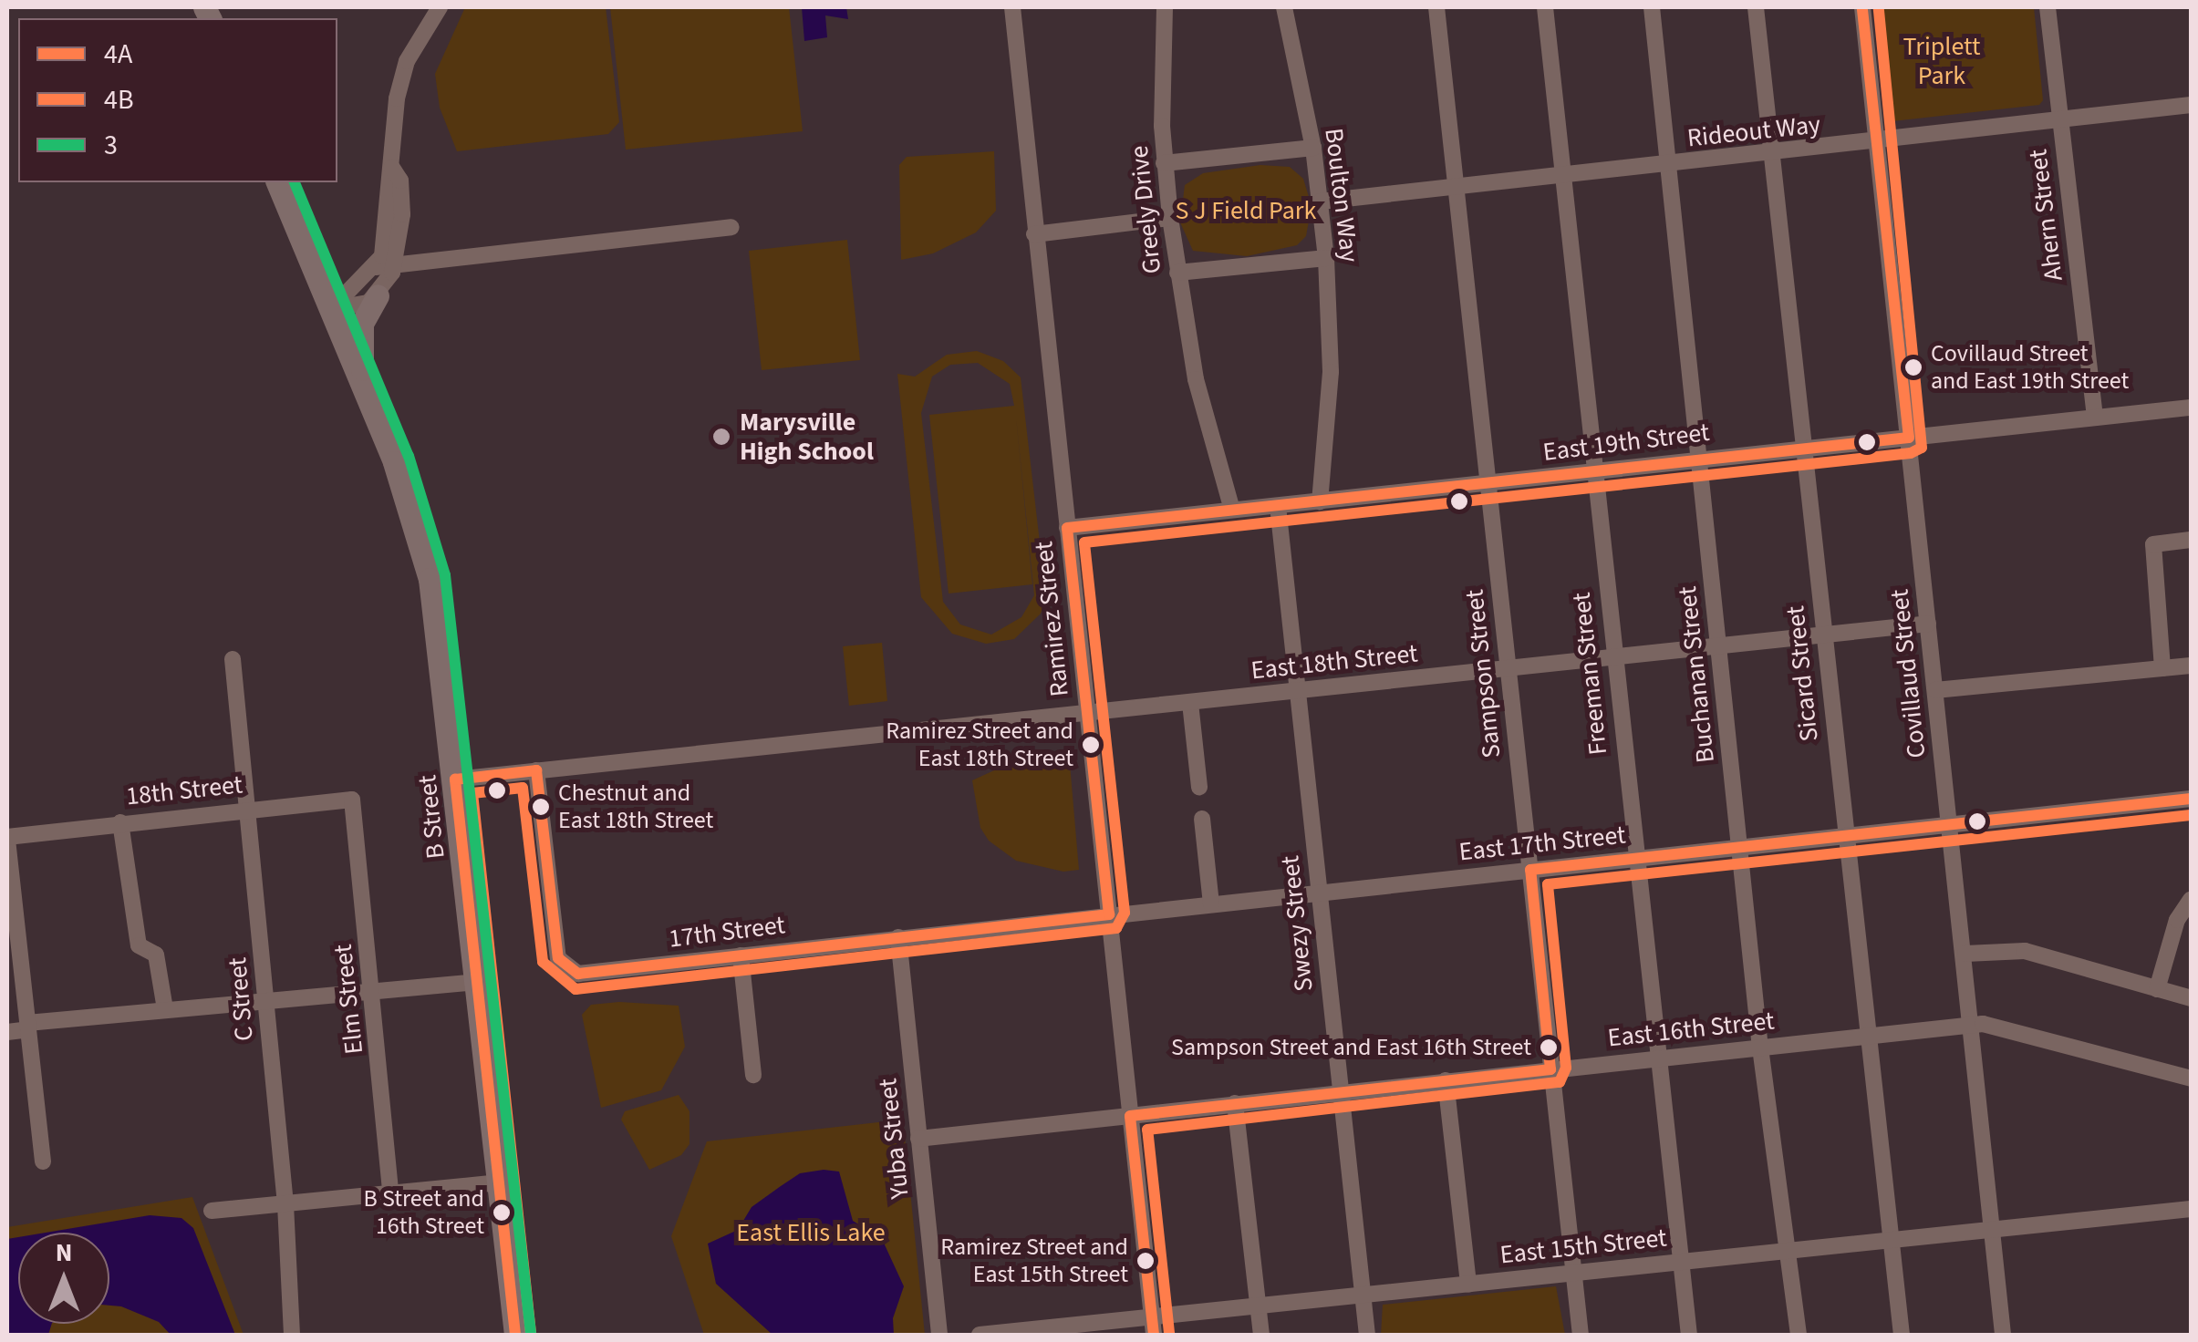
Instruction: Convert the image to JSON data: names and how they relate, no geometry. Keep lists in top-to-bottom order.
{
  "streets": {
    "highway": ["B Street"],
    "street": [
      "Rideout Way",
      "Boulton Way",
      "Greely Drive",
      "Ahern Street",
      "East 19th Street",
      "Ramirez Street",
      "East 18th Street",
      "Sampson Street",
      "Freeman Street",
      "Sicard Street",
      "Covillaud Street",
      "Buchanan Street",
      "18th Street",
      "East 17th Street",
      "Swezy Street",
      "17th Street",
      "C Street",
      "Elm Street",
      "East 16th Street",
      "Yuba Street",
      "East 15th Street"
    ]
  },
  "crossings": [
    ["Rideout Way", "Boulton Way"],
    ["Rideout Way", "Ahern Street"],
    ["Rideout Way", "Sampson Street"],
    ["Rideout Way", "Freeman Street"],
    ["Rideout Way", "Sicard Street"],
    ["Rideout Way", "Covillaud Street"],
    ["Rideout Way", "Buchanan Street"],
    ["Boulton Way", "East 19th Street"],
    ["Greely Drive", "East 19th Street"],
    ["Ahern Street", "East 19th Street"],
    ["East 19th Street", "Ramirez Street"],
    ["East 19th Street", "Sampson Street"],
    ["East 19th Street", "Freeman Street"],
    ["East 19th Street", "Sicard Street"],
    ["East 19th Street", "Covillaud Street"],
    ["East 19th Street", "Buchanan Street"],
    ["East 19th Street", "Swezy Street"],
    ["Ramirez Street", "East 18th Street"],
    ["Ramirez Street", "East 17th Street"],
    ["Ramirez Street", "East 16th Street"],
    ["Ramirez Street", "East 15th Street"],
    ["East 18th Street", "Sampson Street"],
    ["East 18th Street", "Freeman Street"],
    ["East 18th Street", "Sicard Street"],
    ["East 18th Street", "Covillaud Street"],
    ["East 18th Street", "Buchanan Street"],
    ["East 18th Street", "Swezy Street"],
    ["East 18th Street", "17th Street"],
    ["Sampson Street", "East 17th Street"],
    ["Sampson Street", "East 16th Street"],
    ["Sampson Street", "East 15th Street"],
    ["Freeman Street", "East 17th Street"],
    ["Freeman Street", "East 16th Street"],
    ["Freeman Street", "East 15th Street"],
    ["Sicard Street", "East 17th Street"],
    ["Sicard Street", "East 16th Street"],
    ["Sicard Street", "East 15th Street"],
    ["Covillaud Street", "East 17th Street"],
    ["Covillaud Street", "East 16th Street"],
    ["Covillaud Street", "East 15th Street"],
    ["Buchanan Street", "East 17th Street"],
    ["Buchanan Street", "East 16th Street"],
    ["Buchanan Street", "East 15th Street"],
    ["18th Street", "C Street"],
    ["18th Street", "Elm Street"],
    ["East 17th Street", "Swezy Street"],
    ["East 17th Street", "17th Street"],
    ["East 17th Street", "Yuba Street"],
    ["Swezy Street", "East 16th Street"],
    ["Swezy Street", "East 15th Street"],
    ["17th Street", "Yuba Street"],
    ["East 16th Street", "Yuba Street"]
  ],
  "parks": ["Triplett Park", "S J Field Park", "East Ellis Lake"],
  "places": [
    "Covillaud Street and East 19th Street",
    "Marysville High School",
    "Ramirez Street and East 18th Street",
    "Chestnut and East 18th Street",
    "Sampson Street and East 16th Street",
    "B Street and 16th Street",
    "Ramirez Street and East 15th Street"
  ],
  "lines": ["transit line 4A", "transit line 4B", "transit line 3"],
  "legend": ["4A", "4B", "3"],
  "north": "top"
}
